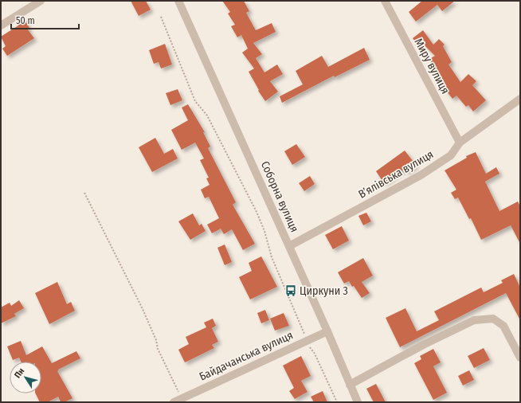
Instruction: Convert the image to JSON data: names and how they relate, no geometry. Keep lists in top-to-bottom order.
{
  "streets": {
    "street": [
      "Миру вулиця",
      "В’ялівська вулиця",
      "Соборна вулиця",
      "Байдачанська вулиця"
    ]
  },
  "crossings": [
    ["Миру вулиця", "В’ялівська вулиця"],
    ["В’ялівська вулиця", "Соборна вулиця"],
    ["Соборна вулиця", "Байдачанська вулиця"]
  ],
  "places": {
    "bus stop": ["Циркуни 3"]
  },
  "scale_bar": "50 m",
  "north": "top left"
}
